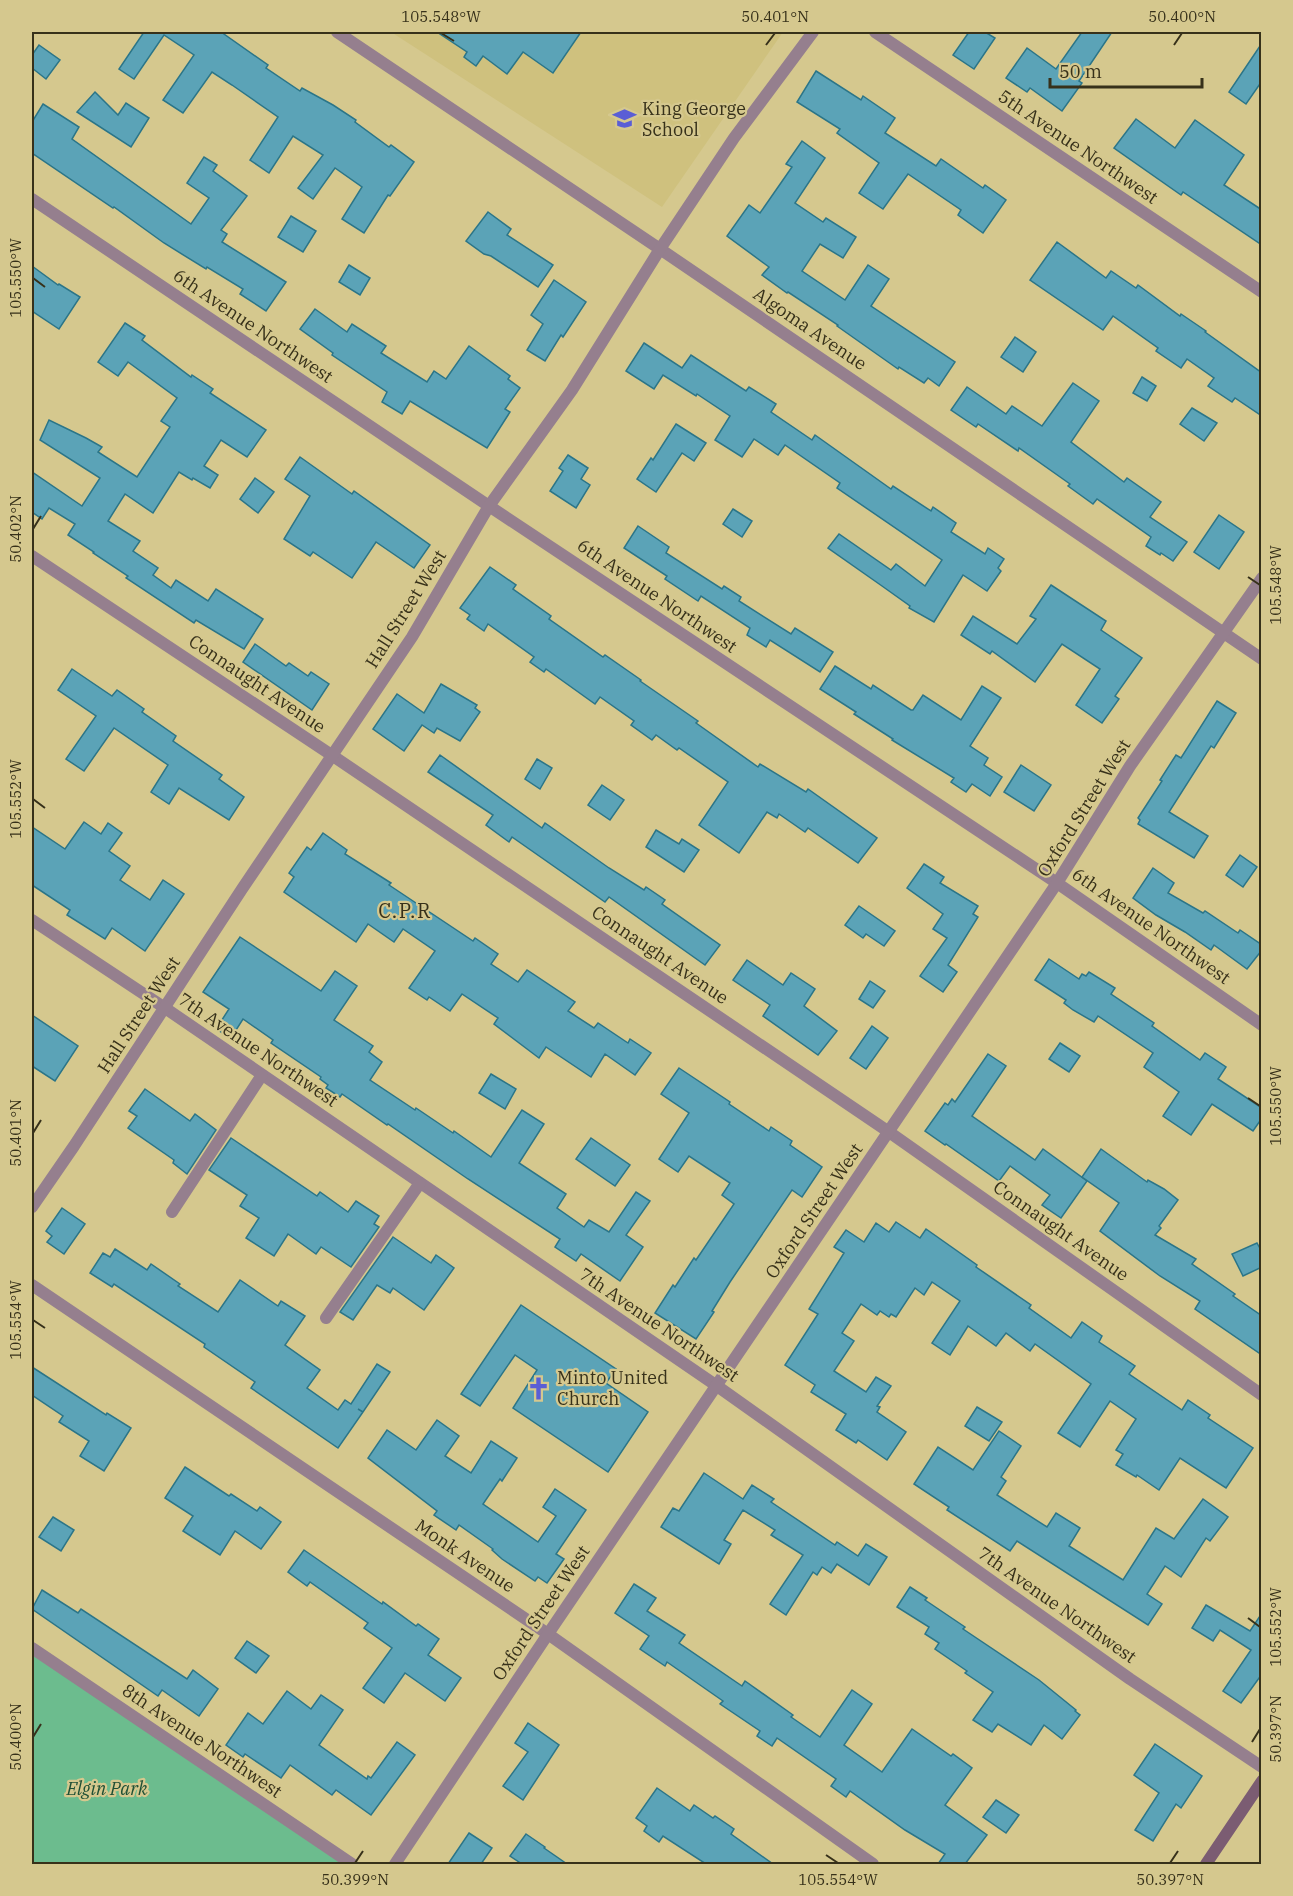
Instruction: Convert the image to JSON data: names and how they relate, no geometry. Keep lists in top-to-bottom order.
{
  "streets": {
    "street": [
      "5th Avenue Northwest",
      "6th Avenue Northwest",
      "Algoma Avenue",
      "Hall Street West",
      "Connaught Avenue",
      "Oxford Street West",
      "7th Avenue Northwest",
      "Monk Avenue",
      "8th Avenue Northwest"
    ]
  },
  "crossings": [
    ["6th Avenue Northwest", "Hall Street West"],
    ["6th Avenue Northwest", "Oxford Street West"],
    ["Algoma Avenue", "Hall Street West"],
    ["Algoma Avenue", "Oxford Street West"],
    ["Hall Street West", "Connaught Avenue"],
    ["Hall Street West", "7th Avenue Northwest"],
    ["Connaught Avenue", "Oxford Street West"],
    ["Oxford Street West", "7th Avenue Northwest"],
    ["Oxford Street West", "Monk Avenue"]
  ],
  "districts": ["C.P.R"],
  "parks": ["Elgin Park"],
  "places": {
    "school or university": ["King George School"],
    "church": ["Minto United Church"]
  },
  "scale_bar": "50 m",
  "coordinates": [
    "105.548°W",
    "50.401°N",
    "50.400°N",
    "105.550°W",
    "50.402°N",
    "105.552°W",
    "105.554°W",
    "50.397°N",
    "50.399°N"
  ]
}
